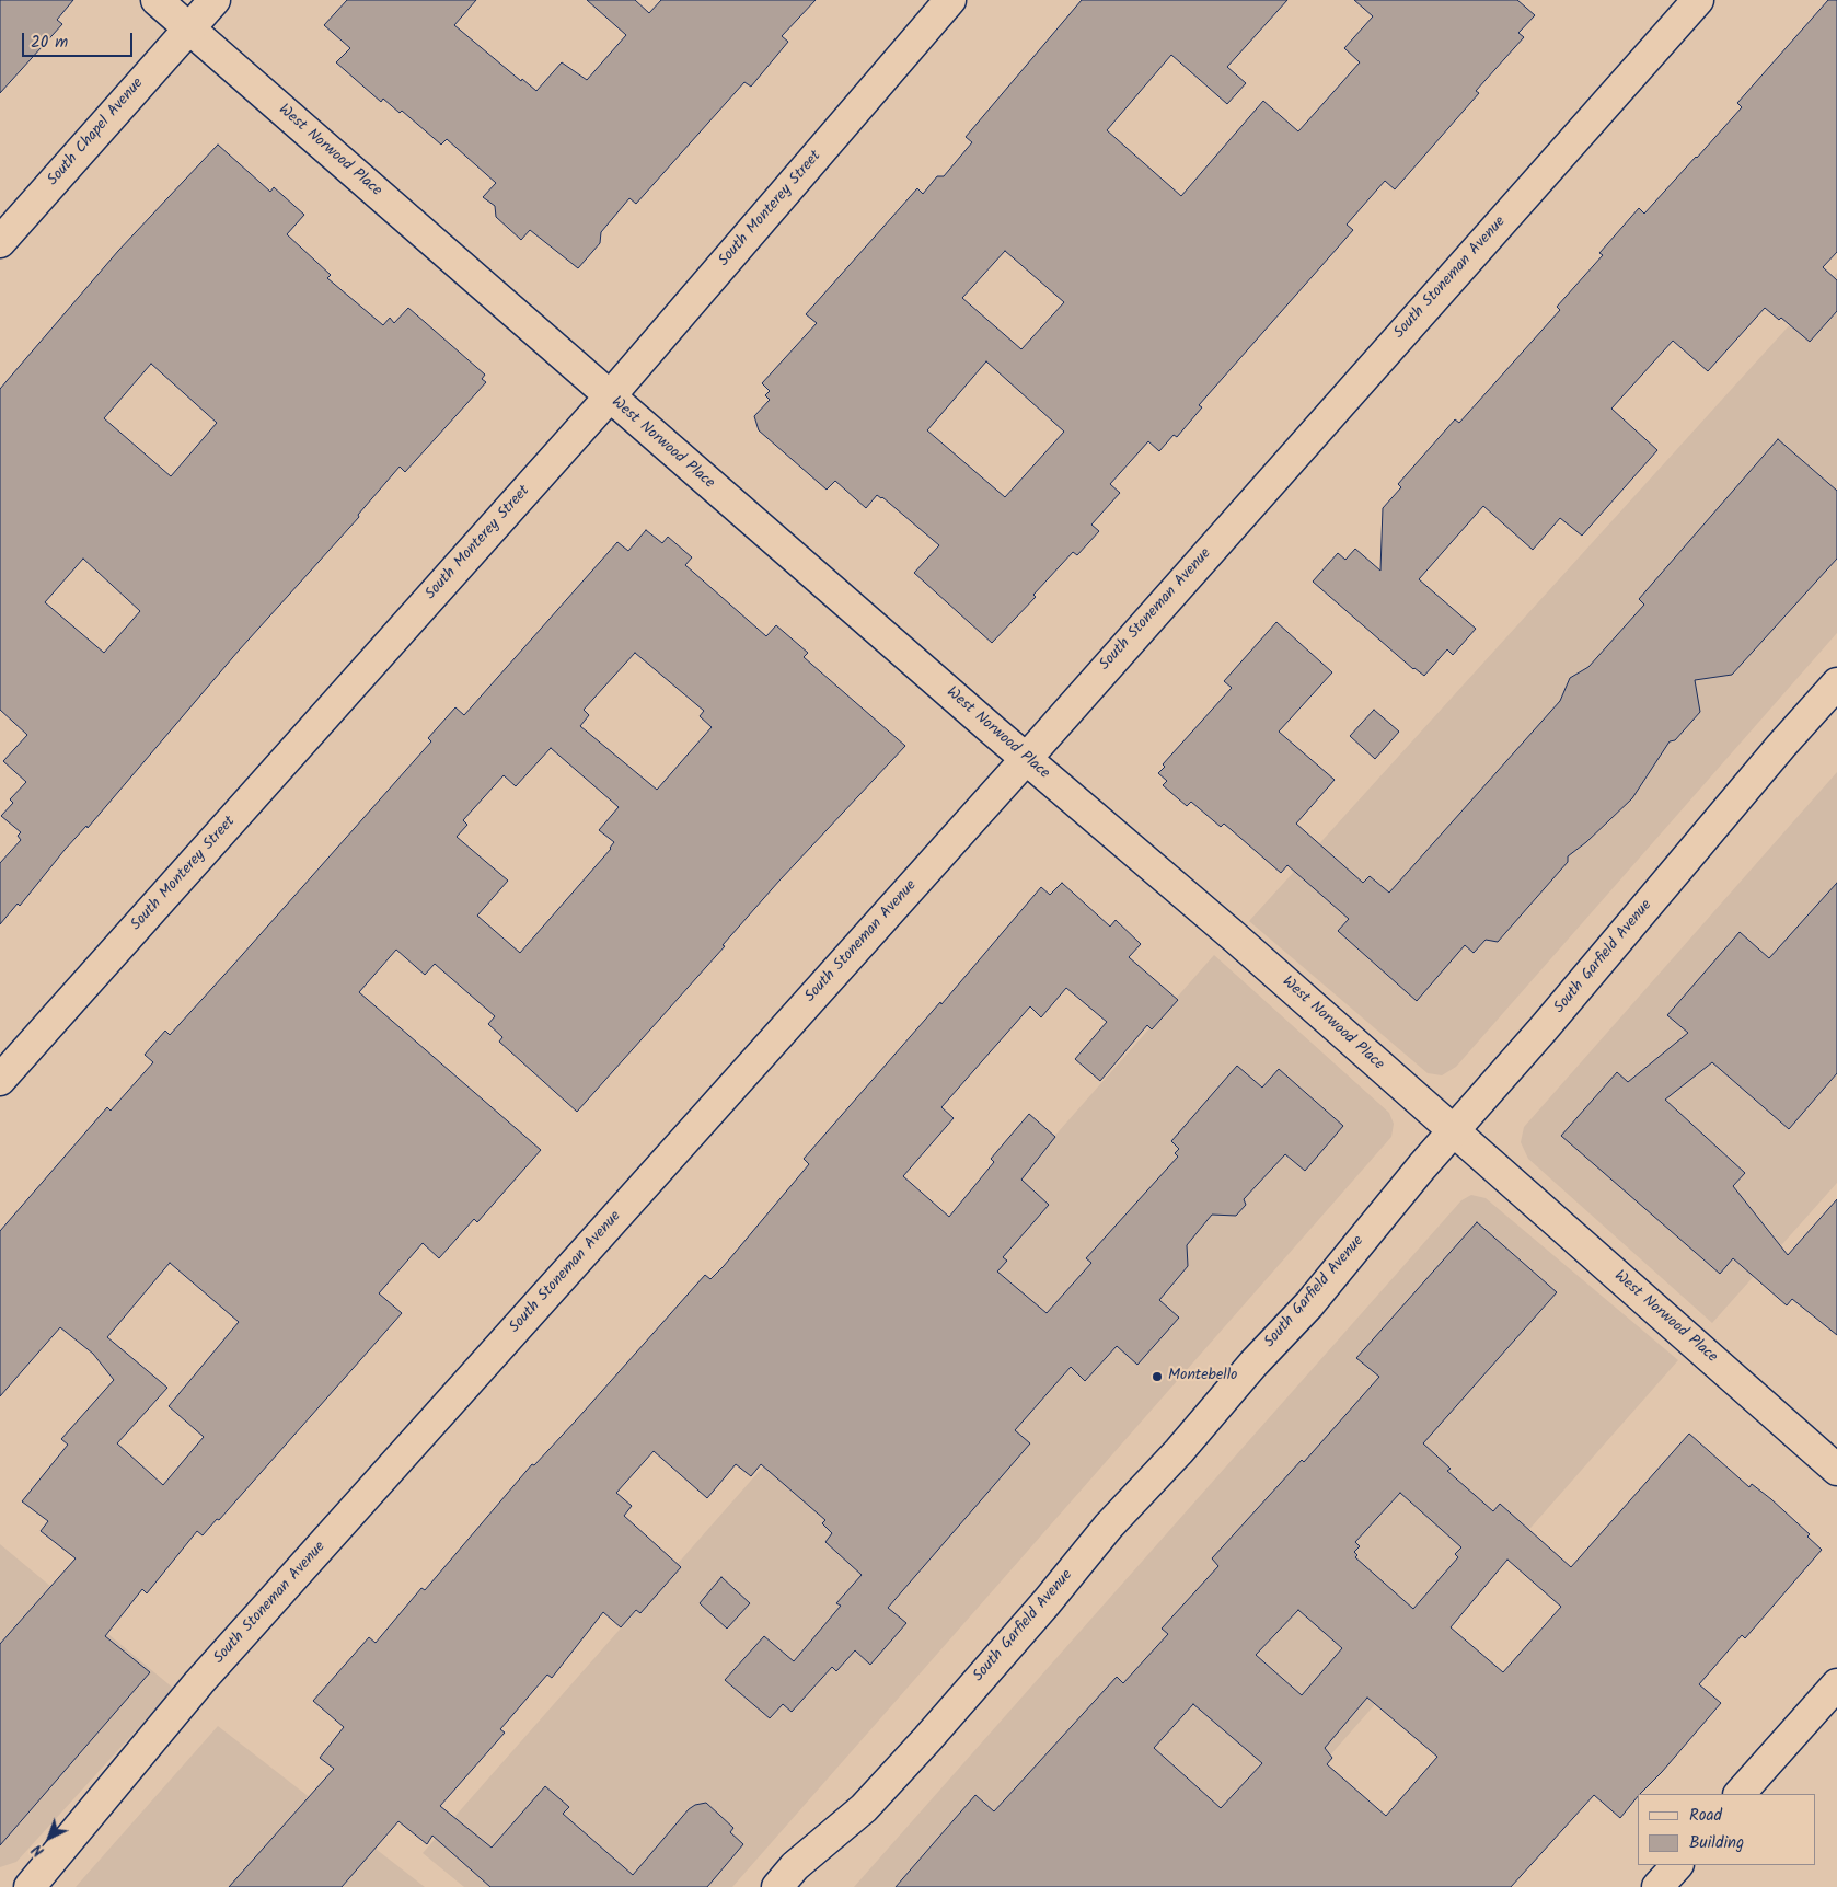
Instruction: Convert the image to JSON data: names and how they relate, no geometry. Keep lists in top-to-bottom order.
{
  "streets": {
    "street": [
      "South Chapel Avenue",
      "West Norwood Place",
      "South Monterey Street",
      "South Stoneman Avenue",
      "South Garfield Avenue"
    ]
  },
  "crossings": [
    ["South Chapel Avenue", "West Norwood Place"],
    ["West Norwood Place", "South Monterey Street"],
    ["West Norwood Place", "South Stoneman Avenue"],
    ["West Norwood Place", "South Garfield Avenue"]
  ],
  "places": ["Montebello"],
  "legend": ["Road", "Building"],
  "scale_bar": "20 m",
  "north": "bottom left"
}
